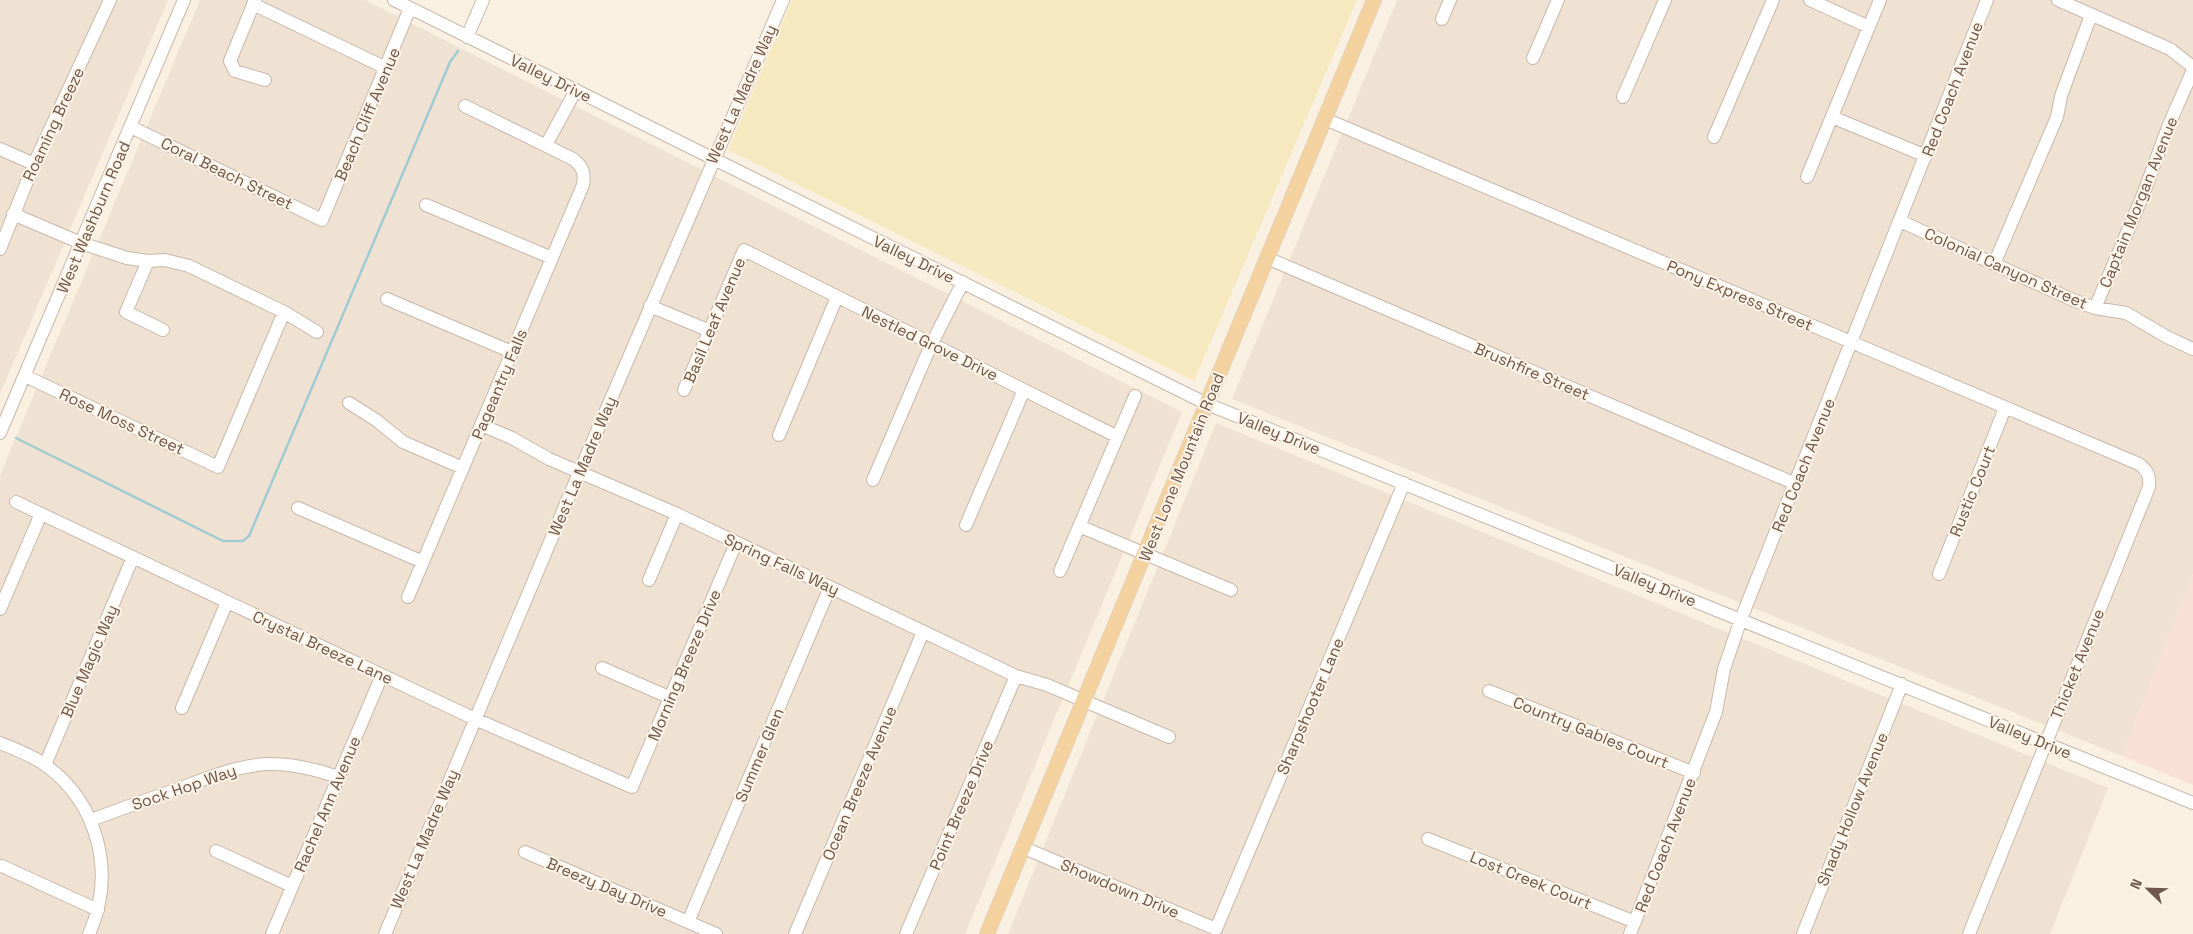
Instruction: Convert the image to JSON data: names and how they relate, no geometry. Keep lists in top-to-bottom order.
{
  "streets": {
    "main road": ["West Lone Mountain Road"],
    "street": [
      "Valley Drive",
      "Red Coach Avenue",
      "West La Madre Way",
      "Beach Cliff Avenue",
      "Roaming Breeze",
      "Coral Beach Street",
      "Captain Morgan Avenue",
      "West Washburn Road",
      "Colonial Canyon Street",
      "Pony Express Street",
      "Basil Leaf Avenue",
      "Nestled Grove Drive",
      "Brushfire Street",
      "Pageantry Falls",
      "Rose Moss Street",
      "Rustic Court",
      "Spring Falls Way",
      "Crystal Breeze Lane",
      "Blue Magic Way",
      "Thicket Avenue",
      "Morning Breeze Drive",
      "Sharpshooter Lane",
      "Country Gables Court",
      "Summer Glen",
      "Ocean Breeze Avenue",
      "Sock Hop Way",
      "Rachel Ann Avenue",
      "Point Breeze Drive",
      "Shady Hollow Avenue",
      "Lost Creek Court",
      "Breezy Day Drive",
      "Showdown Drive"
    ]
  },
  "crossings": [
    ["Valley Drive", "Red Coach Avenue"],
    ["Valley Drive", "West La Madre Way"],
    ["Valley Drive", "Beach Cliff Avenue"],
    ["Valley Drive", "West Lone Mountain Road"],
    ["Valley Drive", "Thicket Avenue"],
    ["Valley Drive", "Sharpshooter Lane"],
    ["Valley Drive", "Shady Hollow Avenue"],
    ["Red Coach Avenue", "Colonial Canyon Street"],
    ["Red Coach Avenue", "Pony Express Street"],
    ["Red Coach Avenue", "Brushfire Street"],
    ["Red Coach Avenue", "Country Gables Court"],
    ["Red Coach Avenue", "Lost Creek Court"],
    ["West La Madre Way", "Spring Falls Way"],
    ["West La Madre Way", "Crystal Breeze Lane"],
    ["Beach Cliff Avenue", "Coral Beach Street"],
    ["Coral Beach Street", "West Washburn Road"],
    ["Captain Morgan Avenue", "Colonial Canyon Street"],
    ["West Washburn Road", "Rose Moss Street"],
    ["Pony Express Street", "West Lone Mountain Road"],
    ["Pony Express Street", "Rustic Court"],
    ["Pony Express Street", "Thicket Avenue"],
    ["Basil Leaf Avenue", "Nestled Grove Drive"],
    ["Brushfire Street", "West Lone Mountain Road"],
    ["Pageantry Falls", "Spring Falls Way"],
    ["West Lone Mountain Road", "Spring Falls Way"],
    ["West Lone Mountain Road", "Showdown Drive"],
    ["Spring Falls Way", "Morning Breeze Drive"],
    ["Spring Falls Way", "Summer Glen"],
    ["Spring Falls Way", "Ocean Breeze Avenue"],
    ["Spring Falls Way", "Point Breeze Drive"],
    ["Crystal Breeze Lane", "Blue Magic Way"],
    ["Crystal Breeze Lane", "Morning Breeze Drive"],
    ["Crystal Breeze Lane", "Rachel Ann Avenue"],
    ["Sharpshooter Lane", "Showdown Drive"],
    ["Summer Glen", "Breezy Day Drive"],
    ["Sock Hop Way", "Rachel Ann Avenue"]
  ],
  "north": "top left"
}
